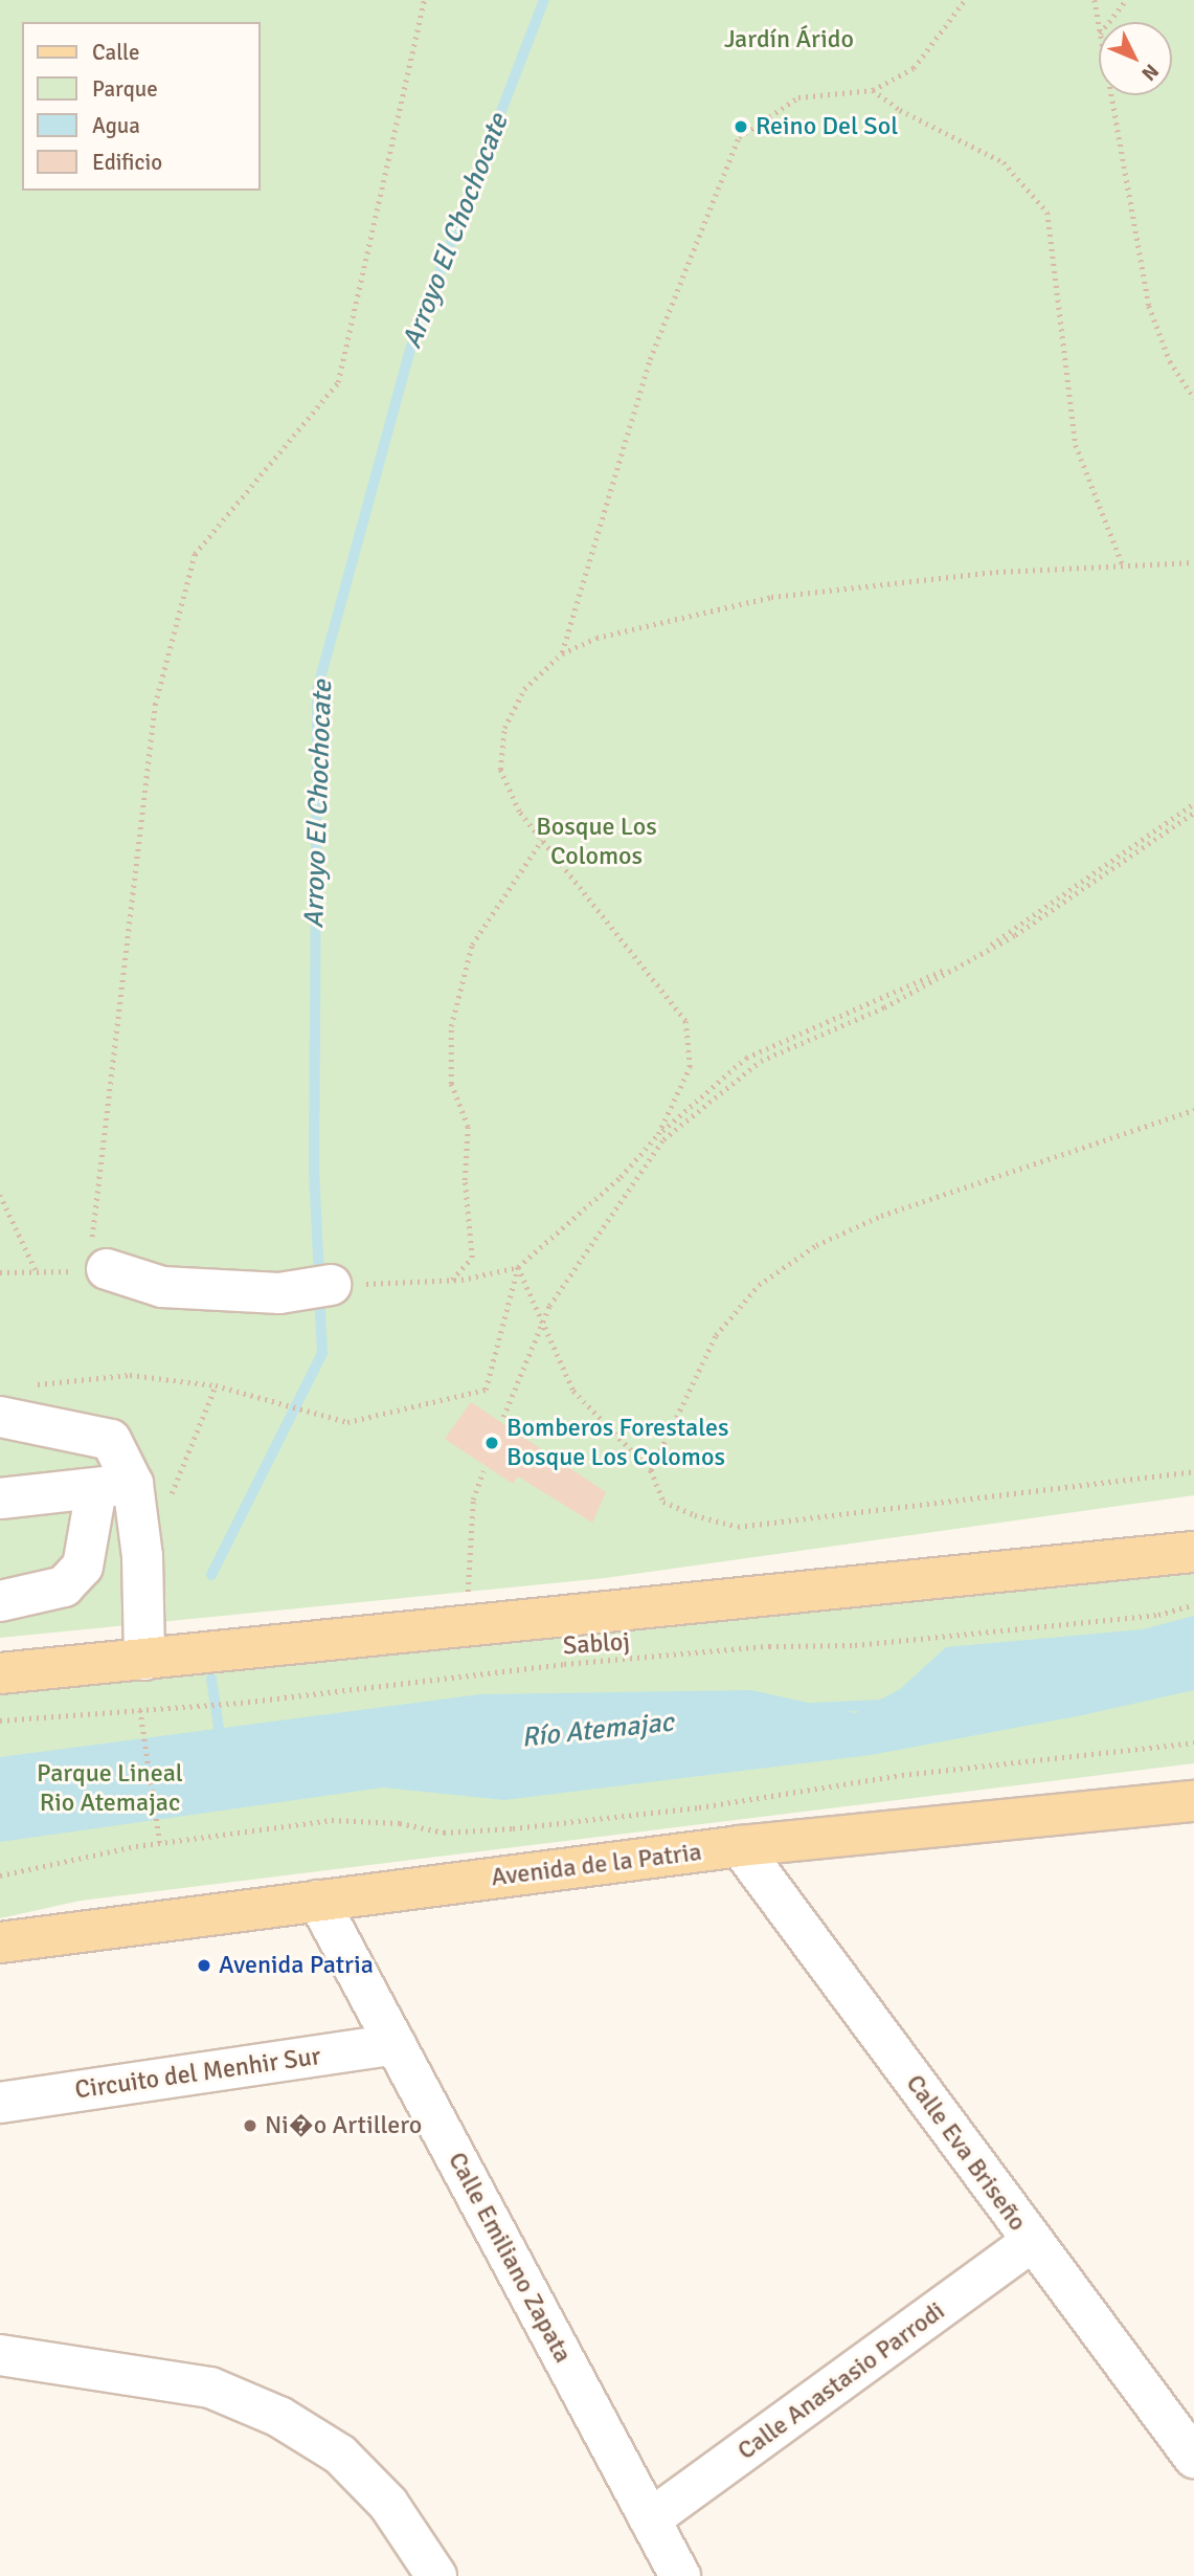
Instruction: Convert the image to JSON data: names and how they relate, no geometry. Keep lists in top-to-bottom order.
{
  "streets": {
    "main road": ["Avenida de la Patria"],
    "street": [
      "Circuito del Menhir Sur",
      "Calle Eva Briseño",
      "Calle Emiliano Zapata",
      "Calle Anastasio Parrodi"
    ],
    "path": ["Sabloj"]
  },
  "crossings": [
    ["Avenida de la Patria", "Calle Eva Briseño"],
    ["Avenida de la Patria", "Calle Emiliano Zapata"],
    ["Circuito del Menhir Sur", "Calle Emiliano Zapata"],
    ["Calle Eva Briseño", "Calle Anastasio Parrodi"],
    ["Calle Emiliano Zapata", "Calle Anastasio Parrodi"]
  ],
  "water": ["Arroyo El Chochocate", "Río Atemajac"],
  "parks": ["Jardín Árido", "Bosque Los Colomos", "Parque Lineal Rio Atemajac"],
  "places": [
    "Reino Del Sol",
    "Bomberos Forestales Bosque Los Colomos",
    "Avenida Patria",
    "Ni�o Artillero"
  ],
  "legend": [
    "Calle",
    "Parque",
    "Agua",
    "Edificio"
  ],
  "north": "bottom right"
}
